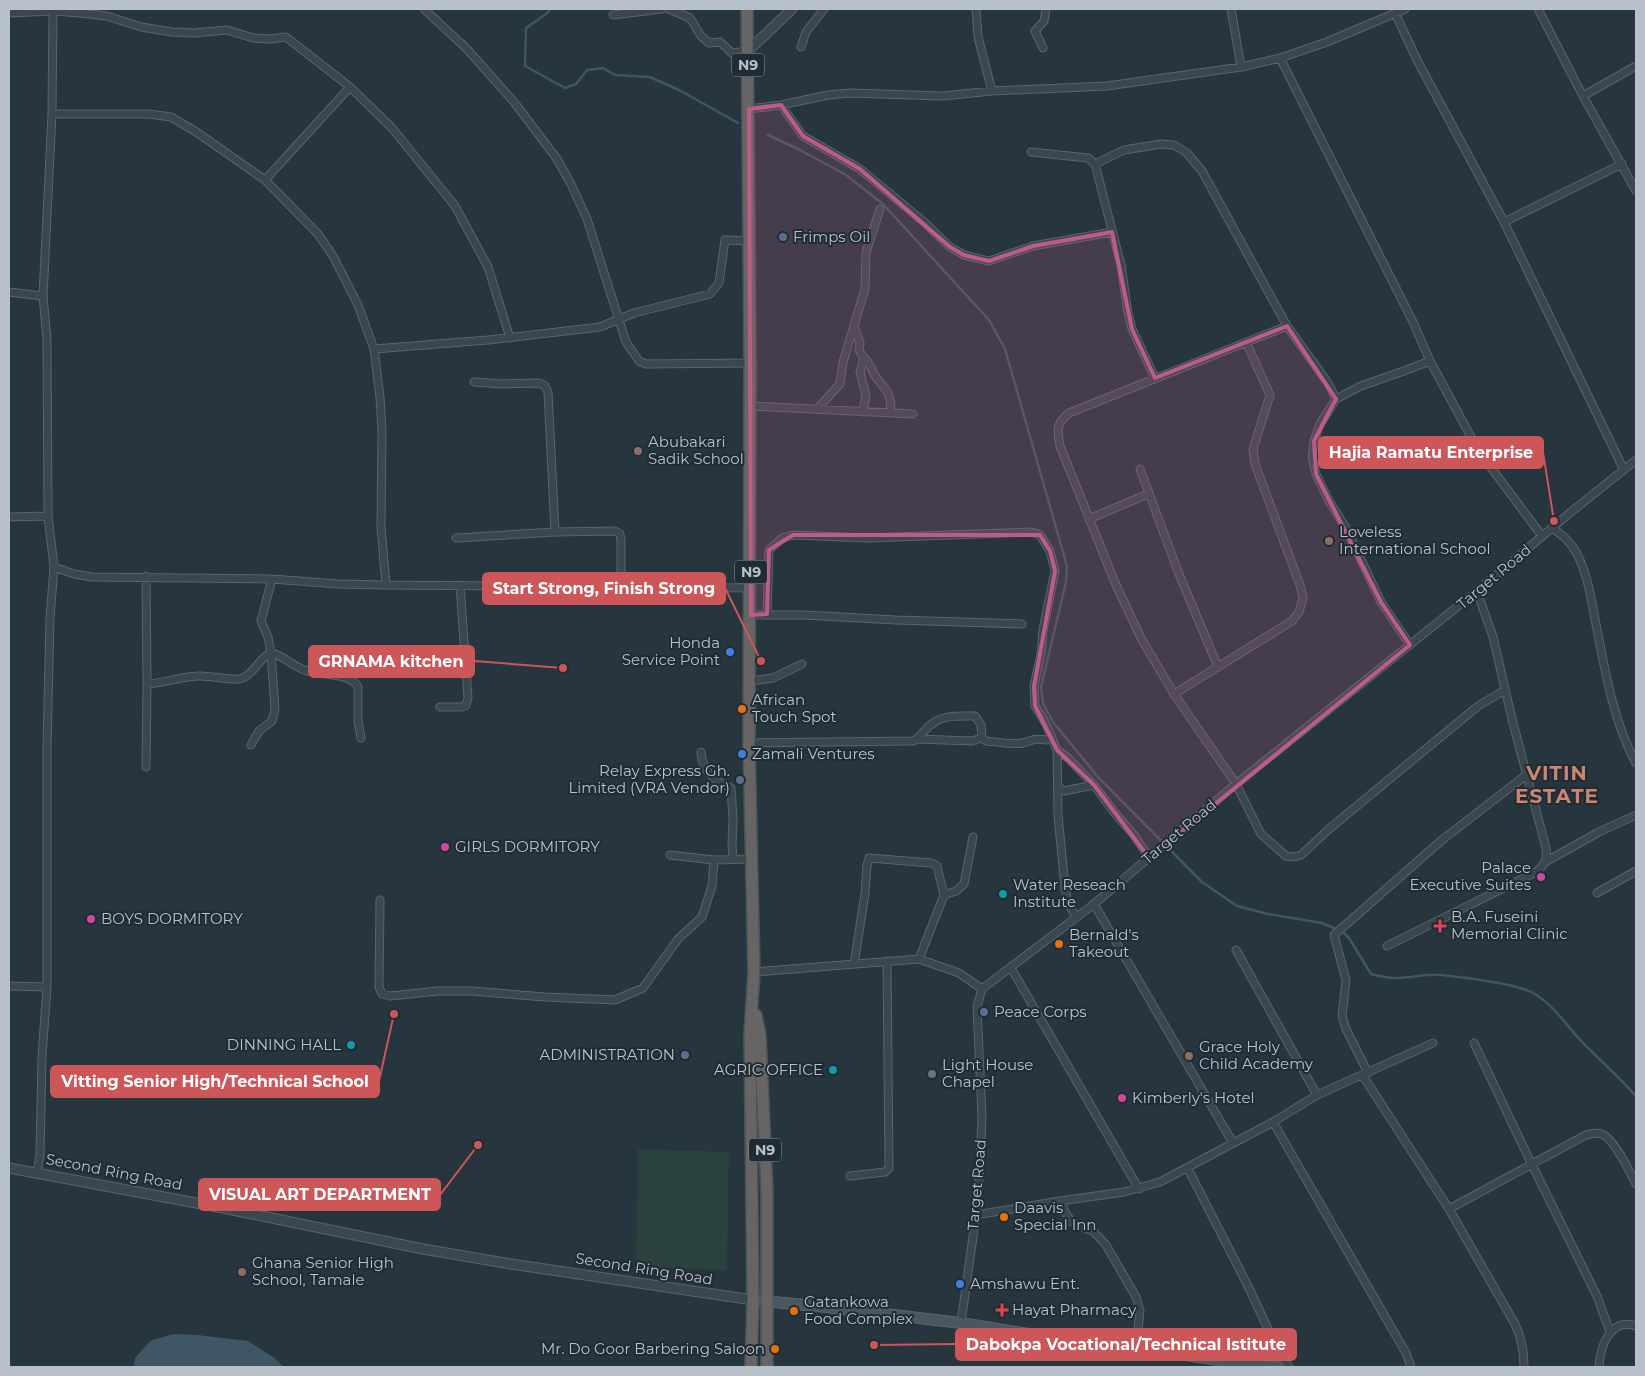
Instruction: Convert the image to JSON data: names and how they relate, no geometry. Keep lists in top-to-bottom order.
{
  "streets": {
    "highway": ["N9"],
    "main road": ["Second Ring Road"],
    "street": ["Target Road"]
  },
  "crossings": [
    ["N9", "Second Ring Road"],
    ["Target Road", "Second Ring Road"]
  ],
  "districts": ["VITIN ESTATE"],
  "places": {
    "other": [
      "Frimps Oil",
      "Abubakari Sadik School",
      "Hajia Ramatu Enterprise",
      "Loveless International School",
      "Honda Service Point",
      "Start Strong, Finish Strong",
      "GRNAMA kitchen",
      "African Touch Spot",
      "Zamali Ventures",
      "Relay Express Gh. Limited (VRA Vendor)",
      "GIRLS DORMITORY",
      "Palace Executive Suites",
      "Water Reseach Institute",
      "BOYS DORMITORY",
      "Bernald's Takeout",
      "Peace Corps",
      "Vitting Senior High/Technical School",
      "DINNING HALL",
      "ADMINISTRATION",
      "Grace Holy Child Academy",
      "AGRIC OFFICE",
      "Light House Chapel",
      "Kimberly's Hotel",
      "VISUAL ART DEPARTMENT",
      "Daavis Special Inn",
      "Ghana Senior High School, Tamale",
      "Amshawu Ent.",
      "Gatankowa Food Complex",
      "Dabokpa Vocational/Technical Istitute",
      "Mr. Do Goor Barbering Saloon"
    ],
    "health": ["B.A. Fuseini Memorial Clinic", "Hayat Pharmacy"]
  }
}
